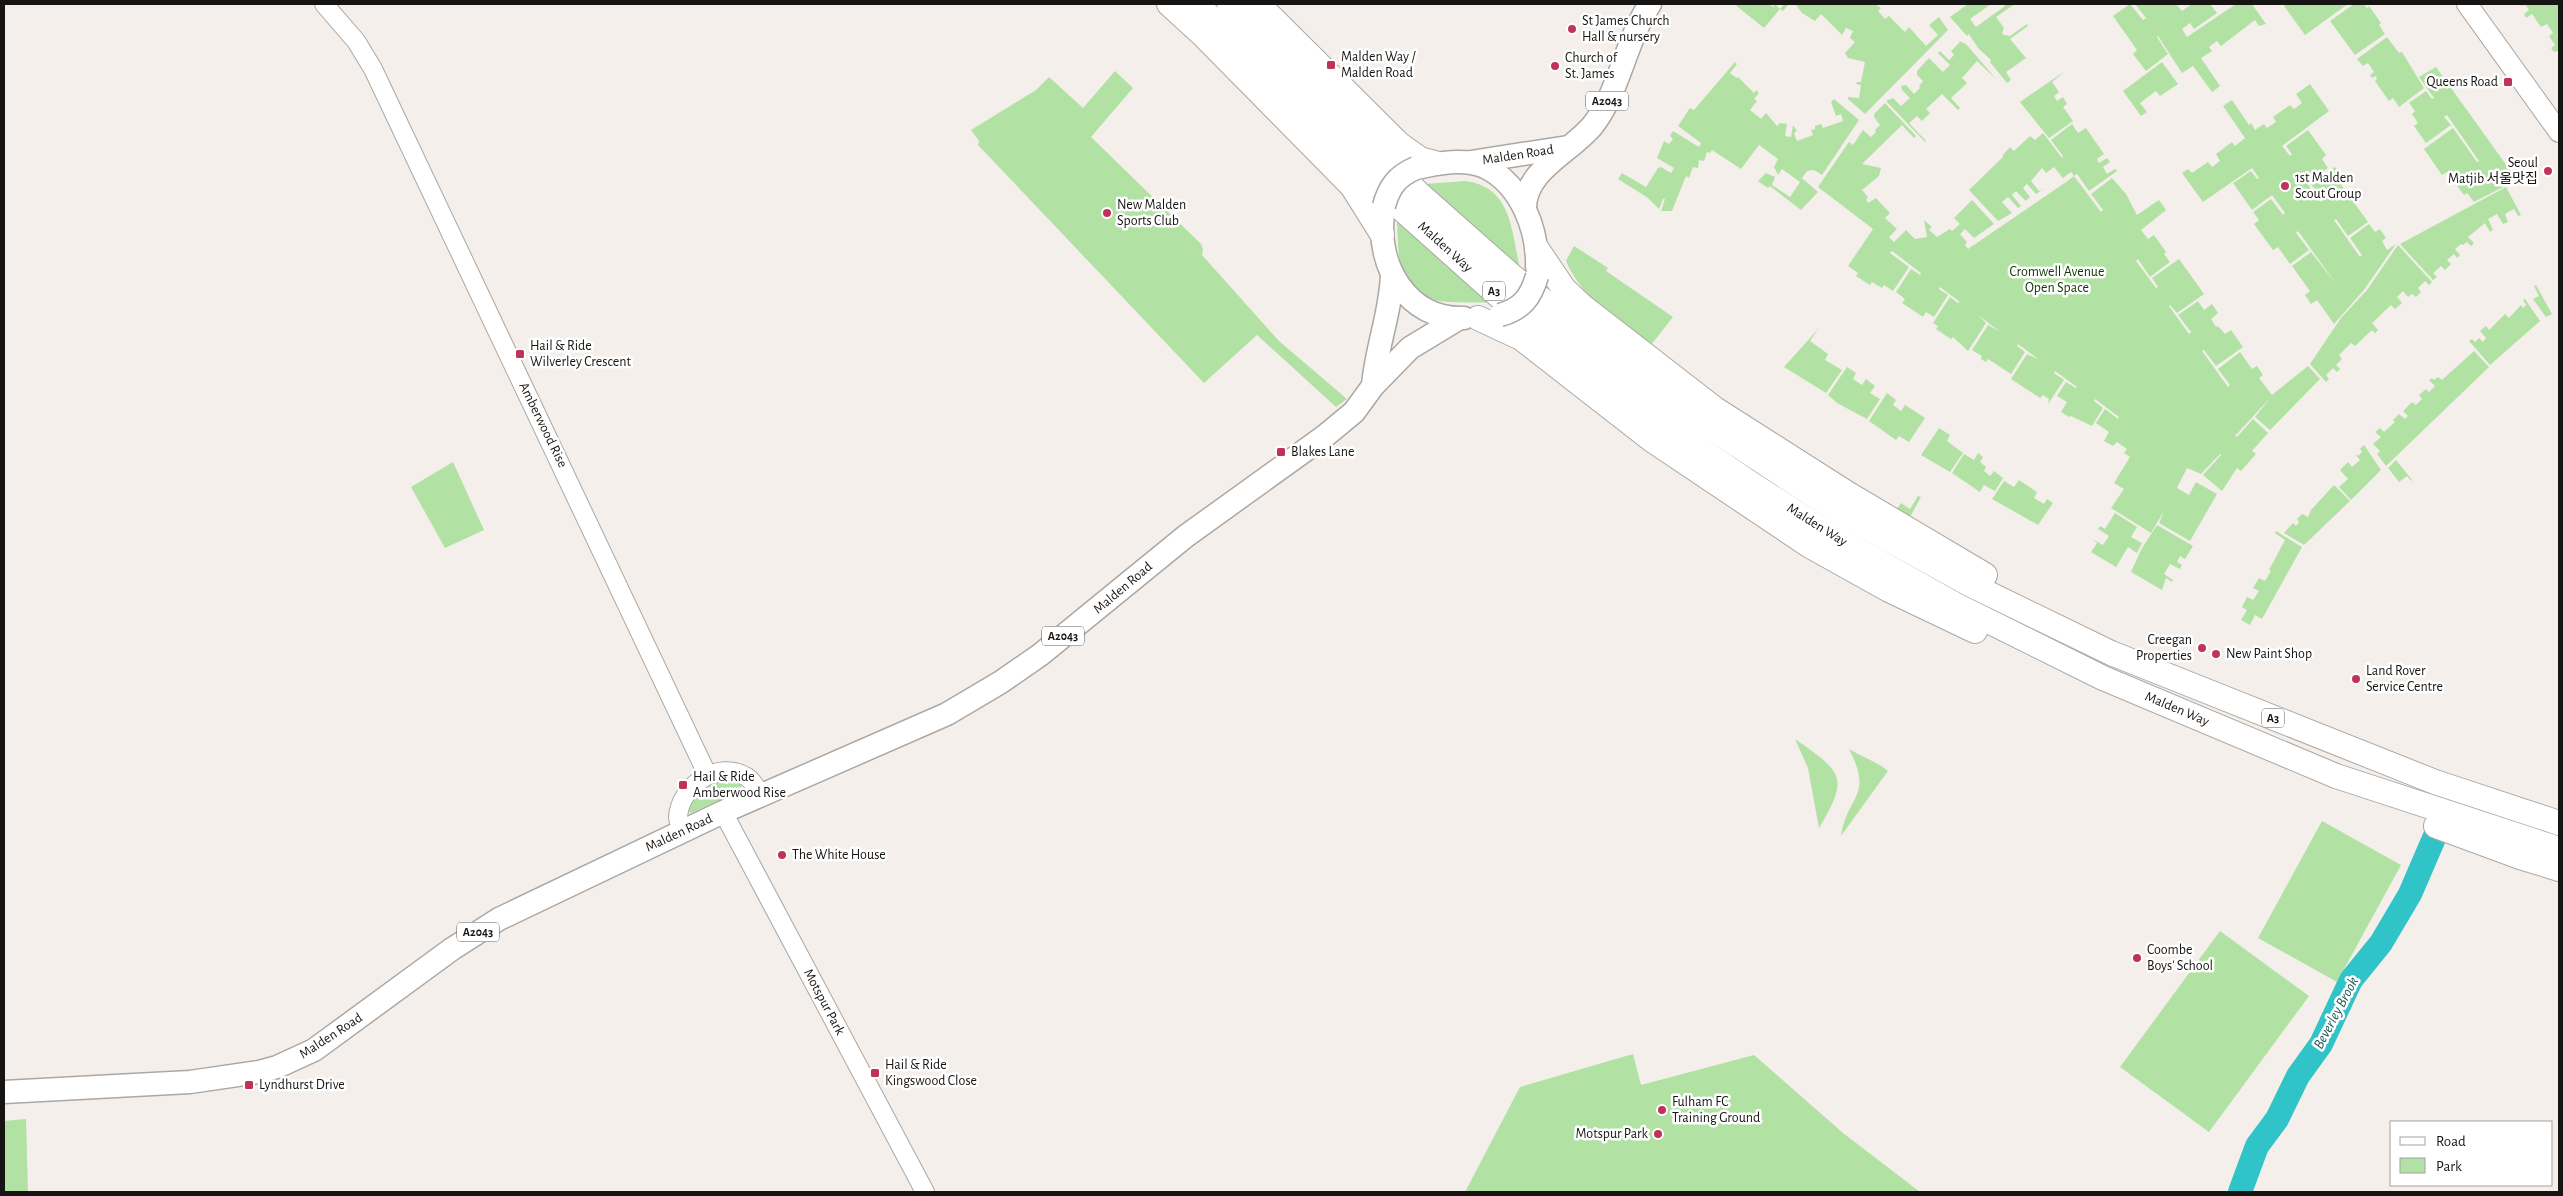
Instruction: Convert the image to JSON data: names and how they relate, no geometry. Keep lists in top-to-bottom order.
{
  "streets": {
    "highway": ["Malden Way", "A3"],
    "main road": ["A2043", "Malden Road"],
    "street": ["Amberwood Rise", "Motspur Park"]
  },
  "crossings": [
    ["Malden Road", "Motspur Park"],
    ["Malden Way", "A3"]
  ],
  "water": ["Beverley Brook"],
  "parks": ["Cromwell Avenue Open Space"],
  "places": {
    "other": [
      "St James Church Hall & nursery",
      "Church of St. James",
      "Seoul Matjib 서울맛집",
      "1st Malden Scout Group",
      "New Malden Sports Club",
      "Creegan Properties",
      "New Paint Shop",
      "Land Rover Service Centre",
      "The White House",
      "Coombe Boys' School",
      "Fulham FC Training Ground",
      "Motspur Park"
    ],
    "transit": [
      "Malden Way / Malden Road",
      "Queens Road",
      "Hail & Ride Wilverley Crescent",
      "Blakes Lane",
      "Hail & Ride Amberwood Rise",
      "Hail & Ride Kingswood Close",
      "Lyndhurst Drive"
    ]
  },
  "legend": ["Road", "Park"]
}
